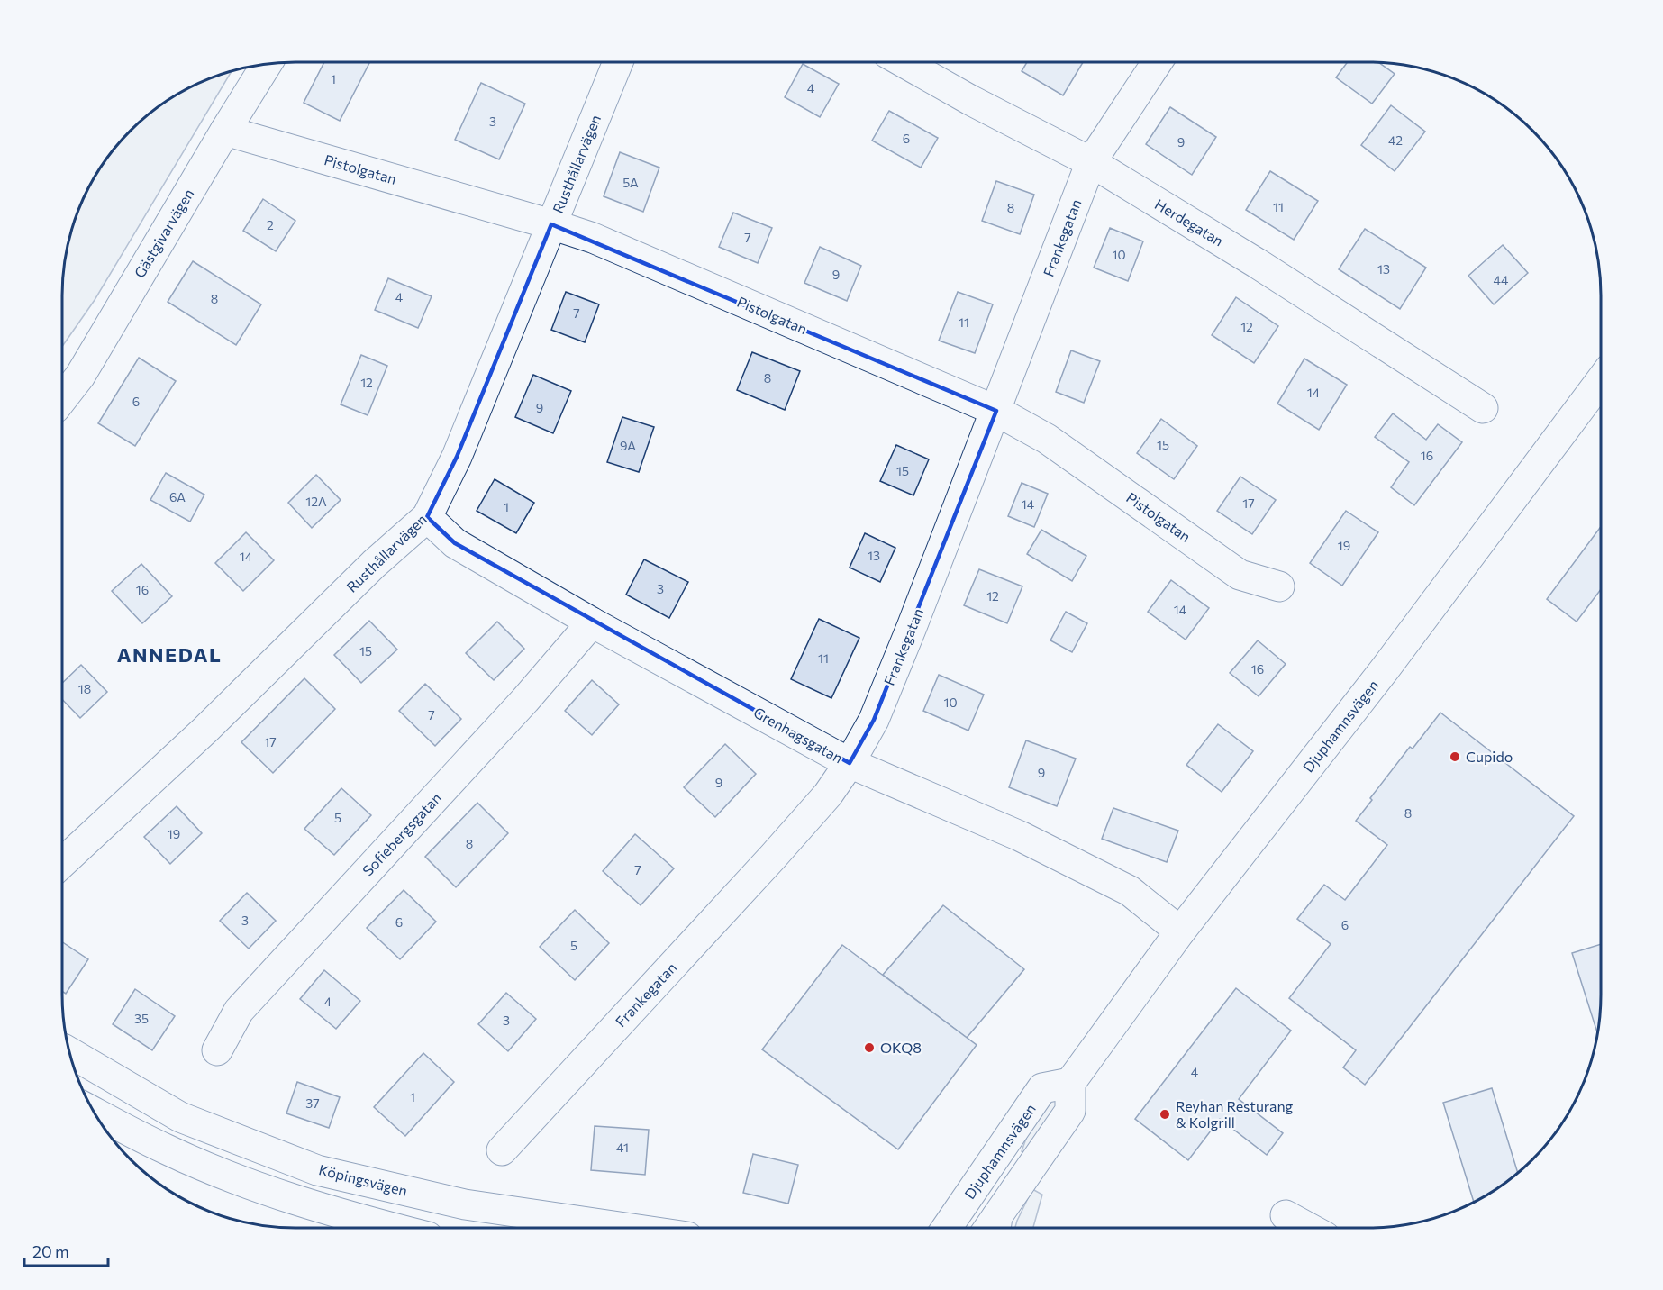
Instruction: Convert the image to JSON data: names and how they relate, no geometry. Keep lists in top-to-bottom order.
{
  "streets": {
    "street": [
      "Rusthållarvägen",
      "Pistolgatan",
      "Herdegatan",
      "Gästgivarvägen",
      "Frankegatan",
      "Djuphamnsvägen",
      "Grenhagsgatan",
      "Sofiebergsgatan",
      "Köpingsvägen"
    ]
  },
  "crossings": [
    ["Rusthållarvägen", "Pistolgatan"],
    ["Rusthållarvägen", "Grenhagsgatan"],
    ["Pistolgatan", "Gästgivarvägen"],
    ["Pistolgatan", "Frankegatan"],
    ["Herdegatan", "Frankegatan"],
    ["Frankegatan", "Grenhagsgatan"],
    ["Djuphamnsvägen", "Grenhagsgatan"],
    ["Grenhagsgatan", "Sofiebergsgatan"]
  ],
  "districts": ["ANNEDAL"],
  "places": ["Cupido", "OKQ8", "Reyhan Resturang & Kolgrill"],
  "house_numbers": [
    "1",
    "4",
    "3",
    "6",
    "42",
    "9",
    "5A",
    "11",
    "8",
    "2",
    "7",
    "10",
    "13",
    "9",
    "44",
    "4",
    "8",
    "7",
    "11",
    "12",
    "8",
    "12",
    "14",
    "6",
    "9",
    "15",
    "9A",
    "16",
    "15",
    "6A",
    "12A",
    "17",
    "14",
    "1",
    "19",
    "13",
    "14",
    "3",
    "16",
    "12",
    "14",
    "15",
    "11",
    "16",
    "18",
    "10",
    "7",
    "17",
    "9",
    "9",
    "8",
    "5",
    "19",
    "8",
    "7",
    "3",
    "6",
    "6",
    "5",
    "4",
    "35",
    "3",
    "4",
    "1",
    "37",
    "41"
  ],
  "scale_bar": "20 m"
}
